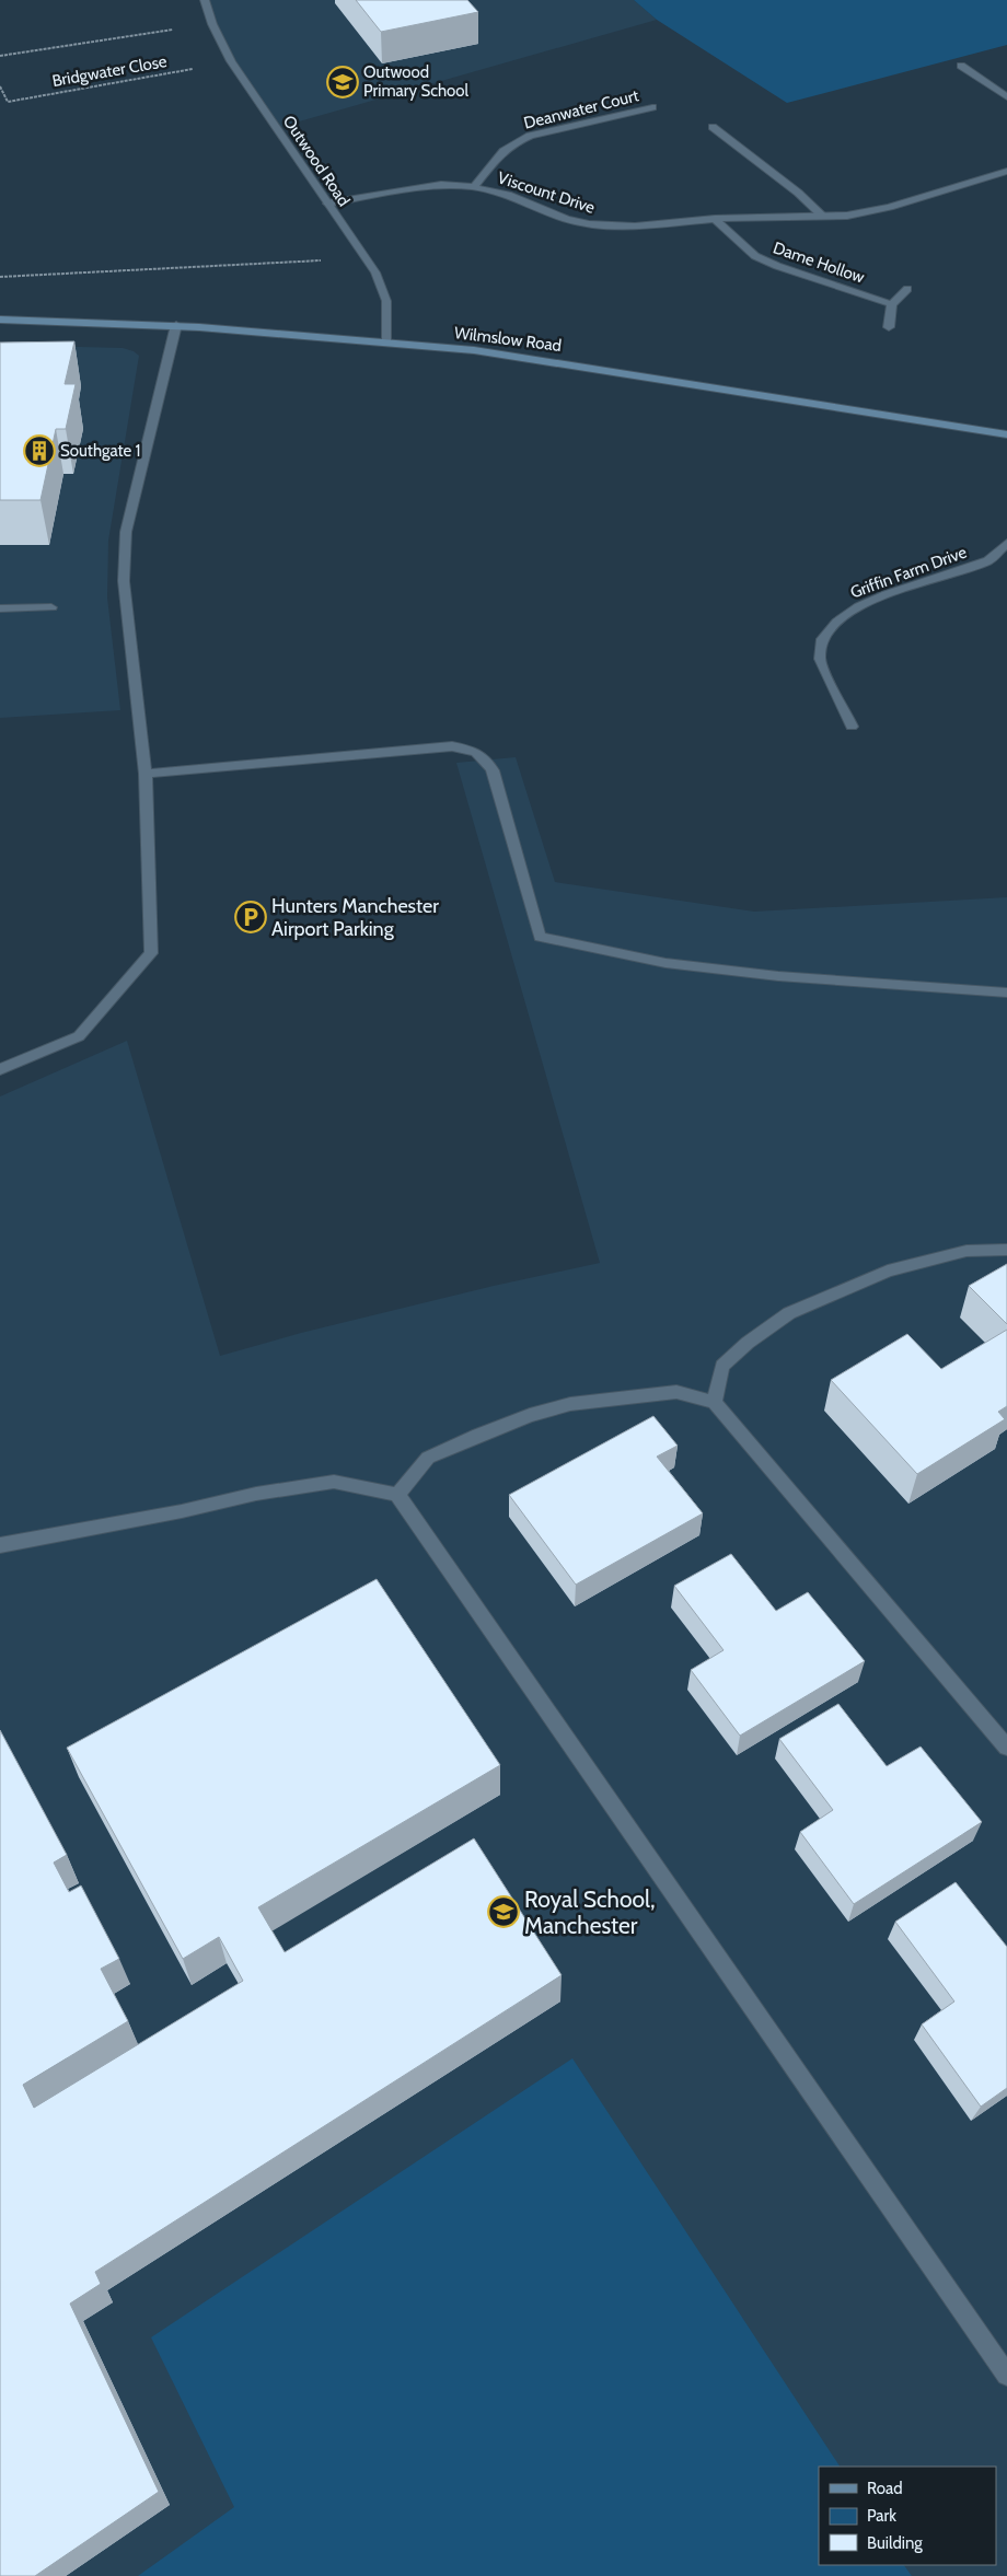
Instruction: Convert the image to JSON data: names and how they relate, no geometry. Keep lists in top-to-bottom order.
{
  "streets": {
    "main road": ["Wilmslow Road"],
    "street": [
      "Deanwater Court",
      "Outwood Road",
      "Viscount Drive",
      "Dame Hollow",
      "Griffin Farm Drive"
    ],
    "path": ["Bridgwater Close"]
  },
  "crossings": [
    ["Bridgwater Close", "Outwood Road"],
    ["Deanwater Court", "Viscount Drive"],
    ["Outwood Road", "Viscount Drive"],
    ["Outwood Road", "Wilmslow Road"],
    ["Viscount Drive", "Dame Hollow"]
  ],
  "places": {
    "school or university": ["Outwood Primary School", "Royal School, Manchester"],
    "building": ["Southgate 1"],
    "parking": ["Hunters Manchester Airport Parking"]
  },
  "legend": ["Road", "Park", "Building"]
}
